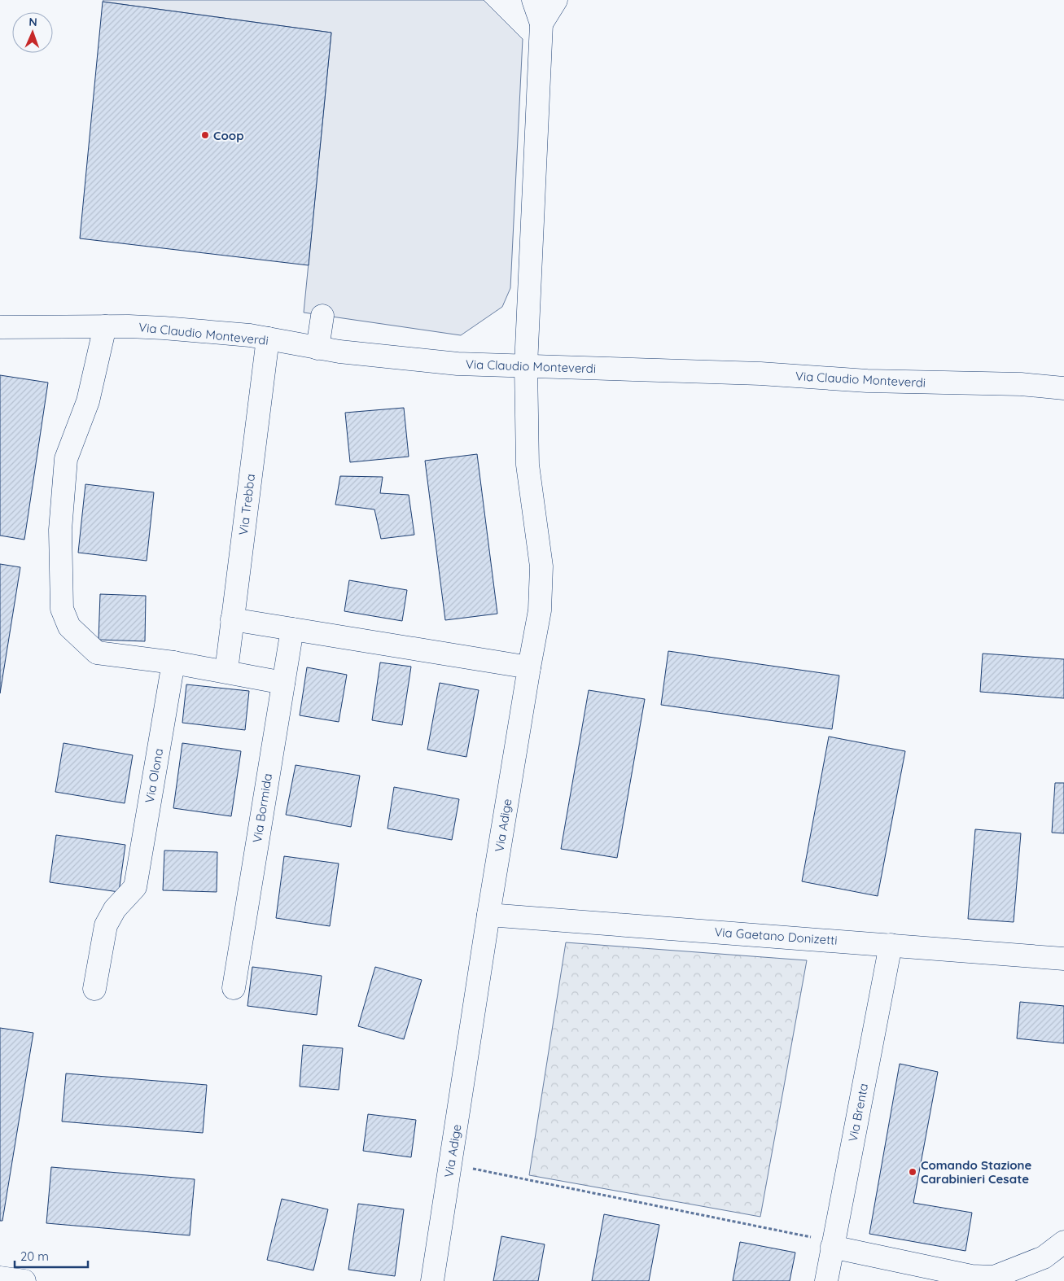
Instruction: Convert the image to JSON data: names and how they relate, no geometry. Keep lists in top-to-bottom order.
{
  "streets": {
    "street": [
      "Via Claudio Monteverdi",
      "Via Trebba",
      "Via Olona",
      "Via Bormida",
      "Via Adige",
      "Via Gaetano Donizetti",
      "Via Brenta"
    ]
  },
  "crossings": [
    ["Via Claudio Monteverdi", "Via Trebba"],
    ["Via Claudio Monteverdi", "Via Adige"],
    ["Via Adige", "Via Gaetano Donizetti"],
    ["Via Gaetano Donizetti", "Via Brenta"]
  ],
  "places": ["Coop", "Comando Stazione Carabinieri Cesate"],
  "scale_bar": "20 m",
  "north": "top"
}
